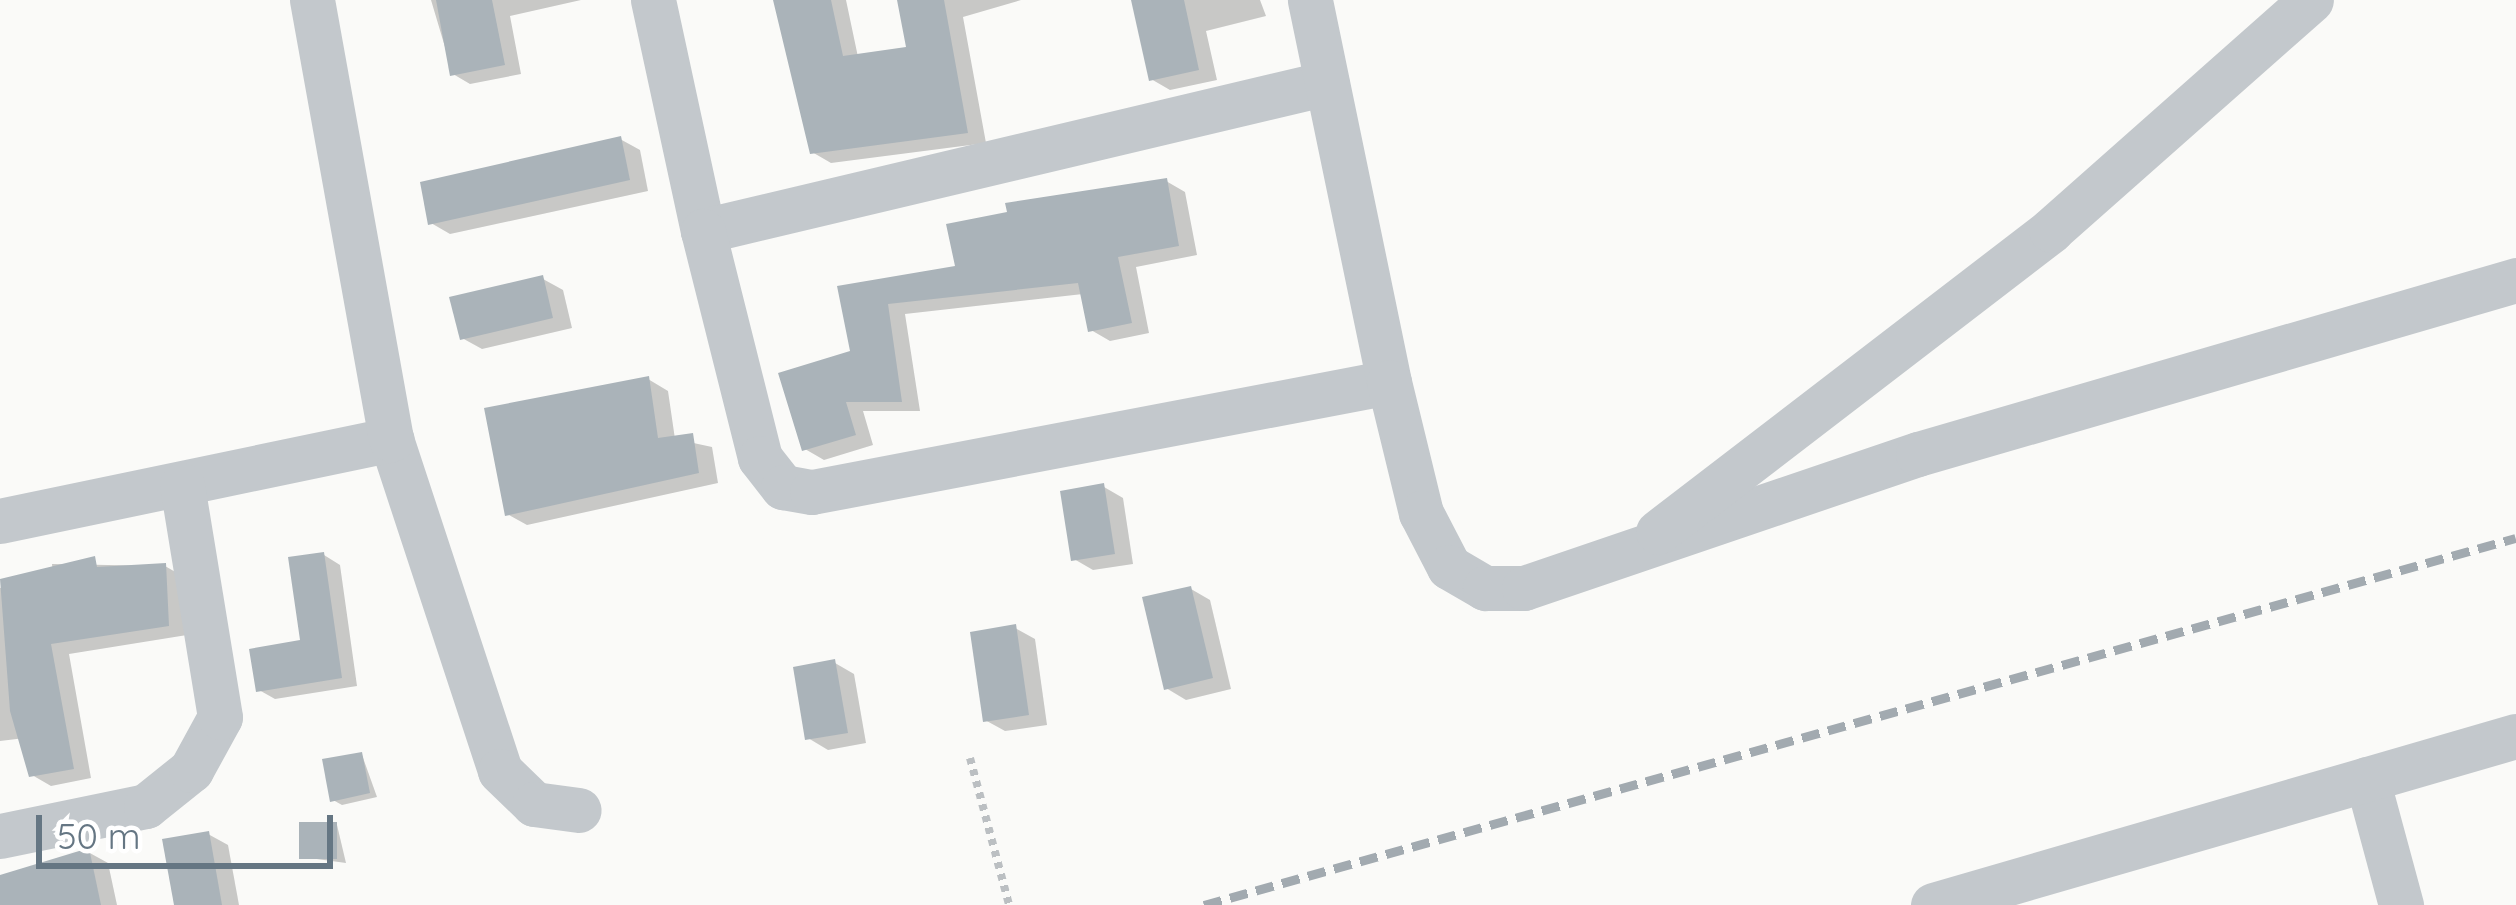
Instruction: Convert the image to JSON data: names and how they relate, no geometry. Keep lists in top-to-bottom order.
{
  "scale_bar": "50 m"
}
